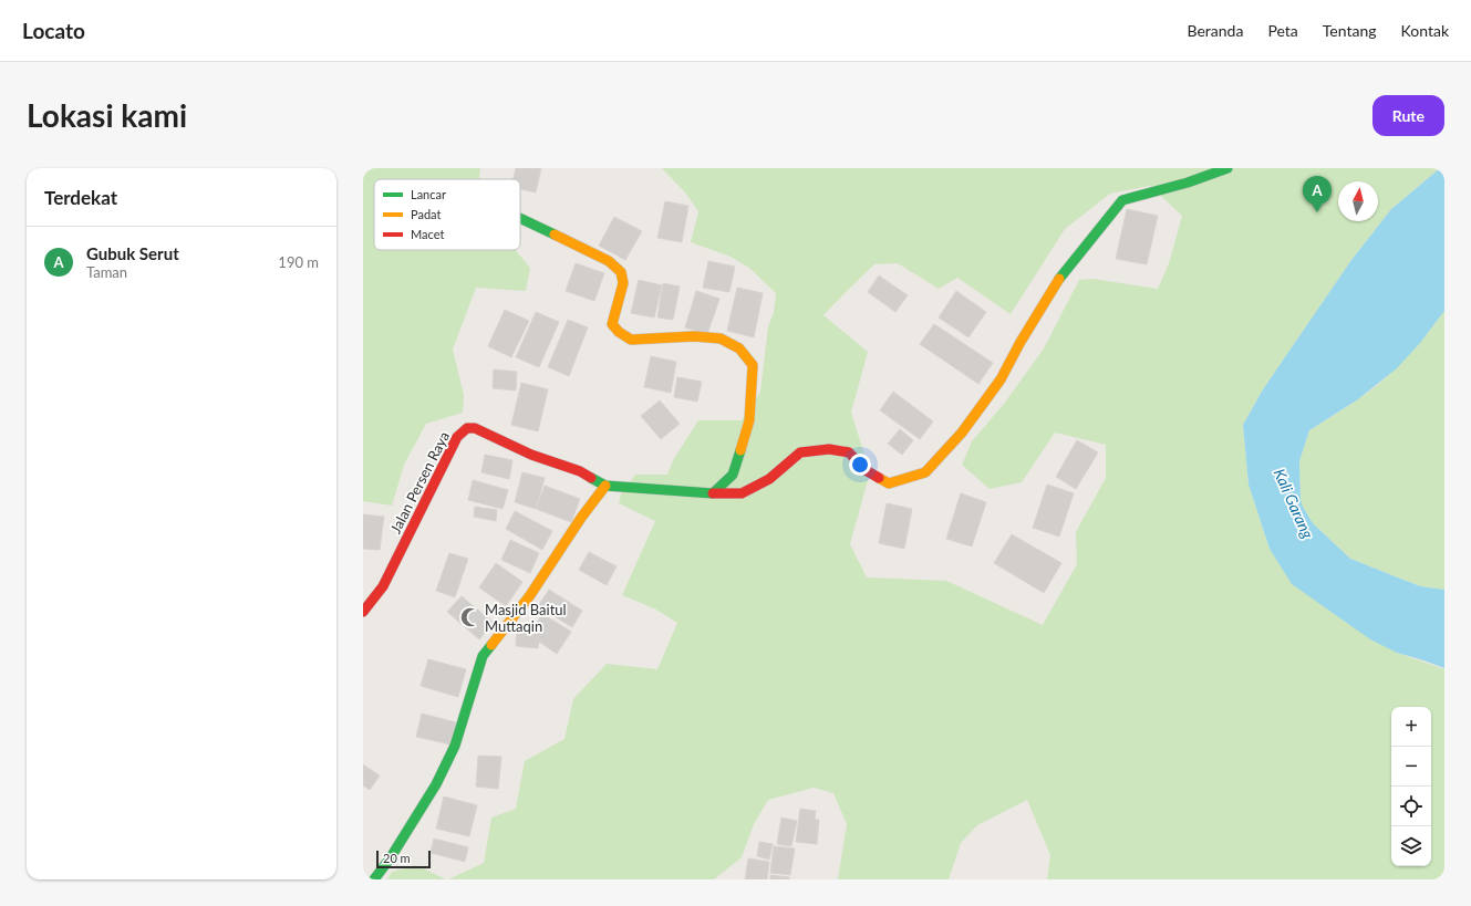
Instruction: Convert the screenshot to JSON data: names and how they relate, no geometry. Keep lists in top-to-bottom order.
{
  "streets": {
    "street": ["Jalan Persen Raya"]
  },
  "water": ["Kali Garang"],
  "places": {
    "mosque": ["Masjid Baitul Muttaqin"]
  },
  "legend": ["Lancar", "Padat", "Macet"],
  "scale_bar": "20 m",
  "north": "top",
  "page": {
    "header": "Locato",
    "nav": [
      "Beranda",
      "Peta",
      "Tentang",
      "Kontak"
    ],
    "buttons": "Rute",
    "title": "Lokasi kami",
    "heading": "Terdekat",
    "pins": "A",
    "list": [
      {
        "mark": "A",
        "name": "Gubuk Serut",
        "note": "Taman",
        "value": "190 m"
      }
    ],
    "map_buttons": ["+", "−"],
    "scale": "20 m"
  }
}
